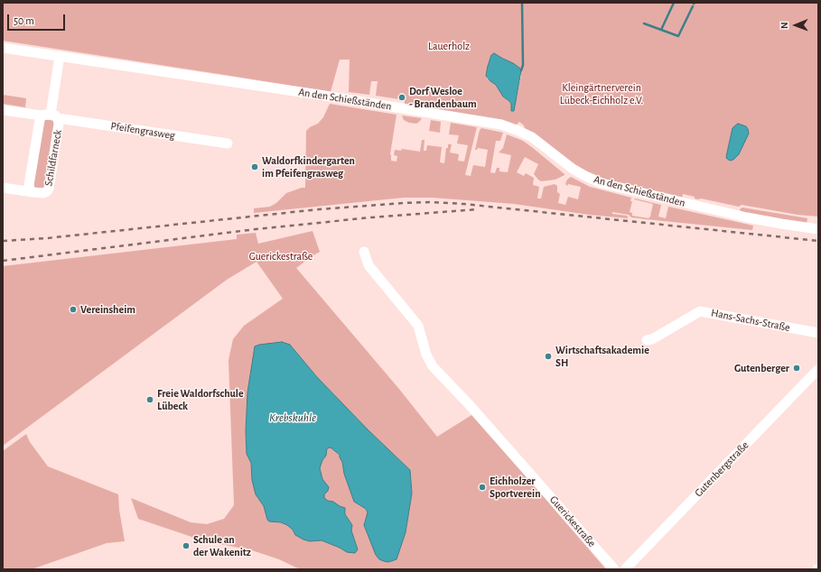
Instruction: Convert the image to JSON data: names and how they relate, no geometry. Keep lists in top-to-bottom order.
{
  "streets": {
    "street": [
      "An den Schießständen",
      "Pfeifengrasweg",
      "Schildfarneck",
      "Hans-Sachs-Straße",
      "Gutenbergstraße",
      "Guerickestraße"
    ]
  },
  "crossings": [
    ["An den Schießständen", "Schildfarneck"],
    ["Pfeifengrasweg", "Schildfarneck"]
  ],
  "water": ["Krebskuhle"],
  "parks": ["Lauerholz", "Kleingärtnerverein Lübeck-Eichholz e.V.", "Guerickestraße"],
  "places": [
    "Dorf Wesloe - Brandenbaum",
    "Waldorfkindergarten im Pfeifengrasweg",
    "Vereinsheim",
    "Wirtschaftsakademie SH",
    "Gutenberger",
    "Freie Waldorfschule Lübeck",
    "Eichholzer Sportverein",
    "Schule an der Wakenitz"
  ],
  "scale_bar": "50 m",
  "north": "left"
}
